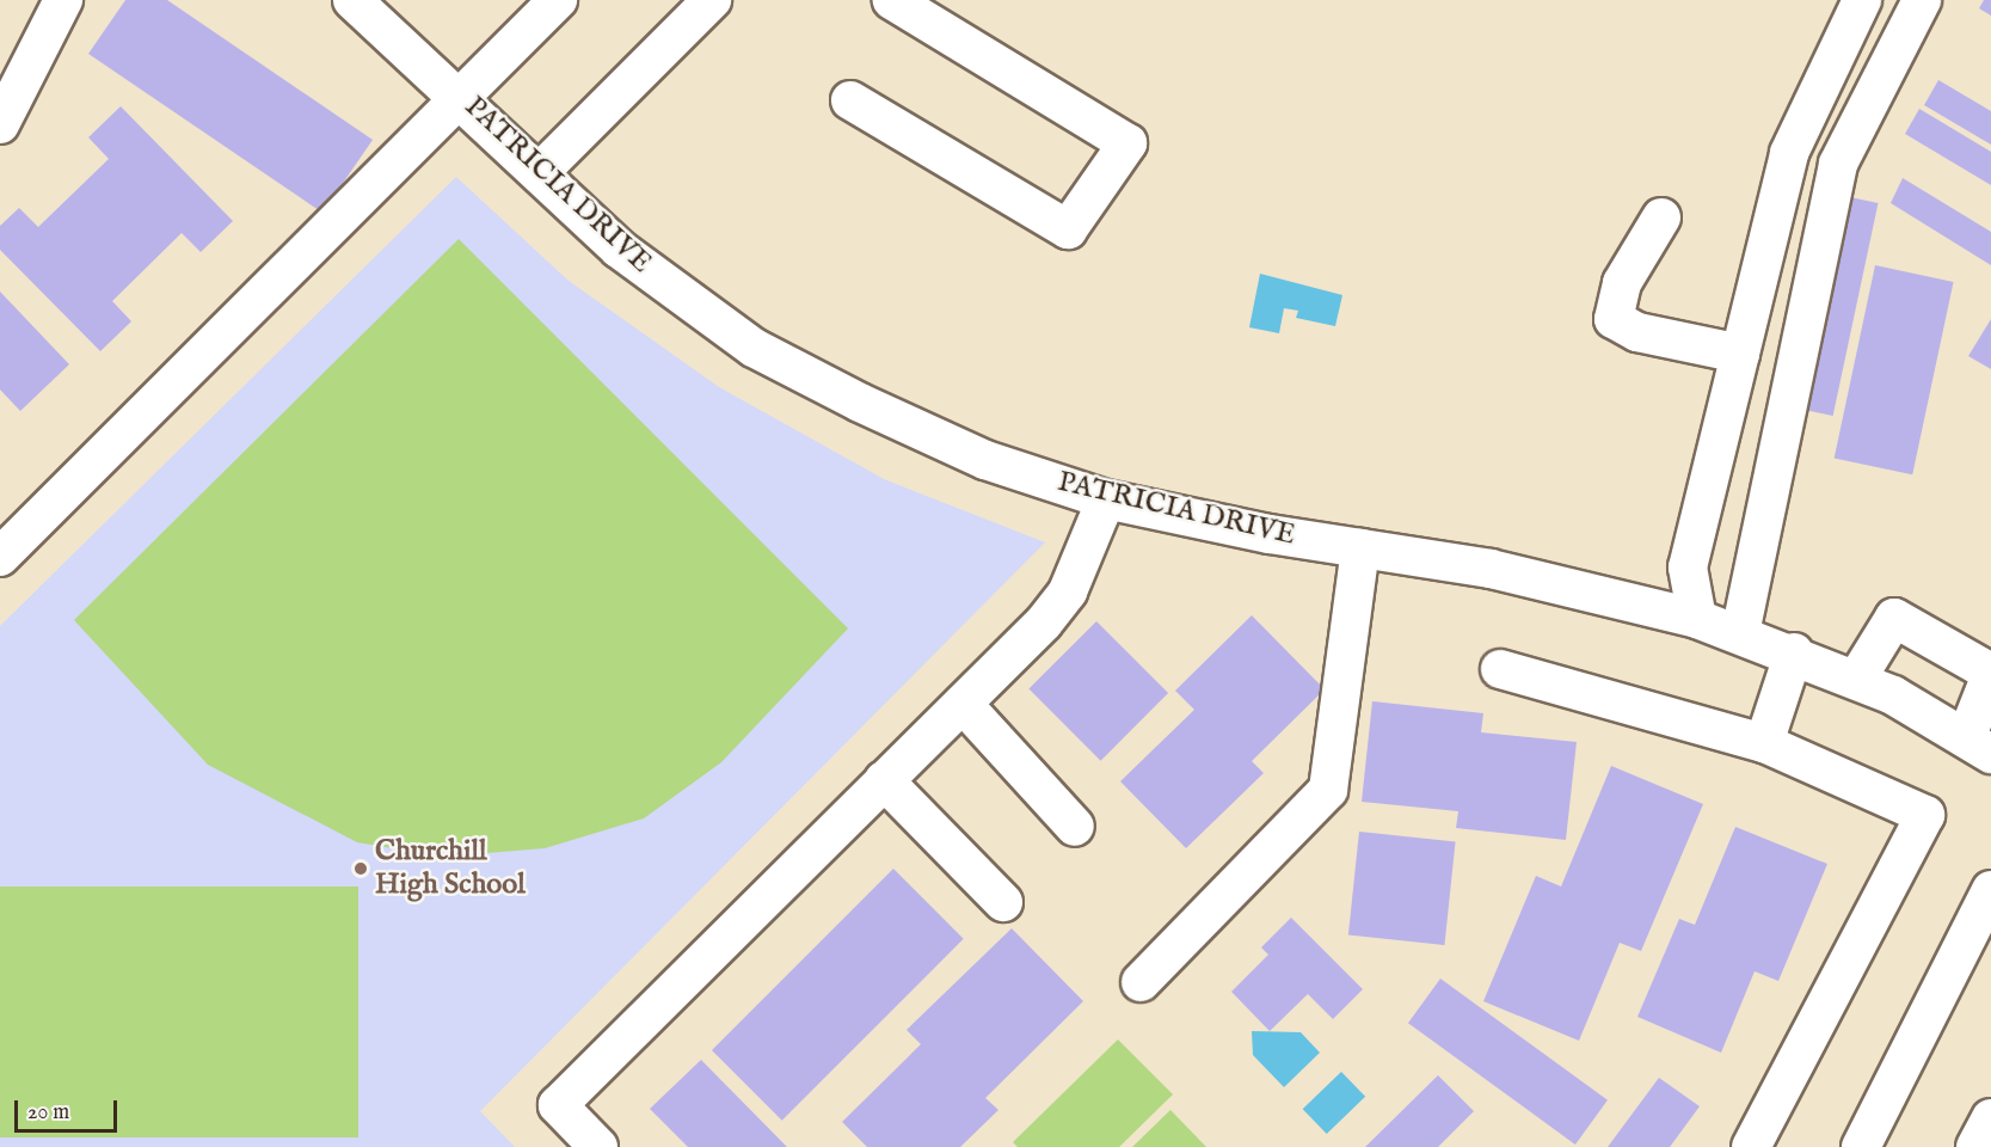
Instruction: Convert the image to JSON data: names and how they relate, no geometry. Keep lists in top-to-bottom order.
{
  "streets": {
    "street": ["PATRICIA DRIVE"]
  },
  "places": ["Churchill High School"],
  "scale_bar": "20 m"
}
